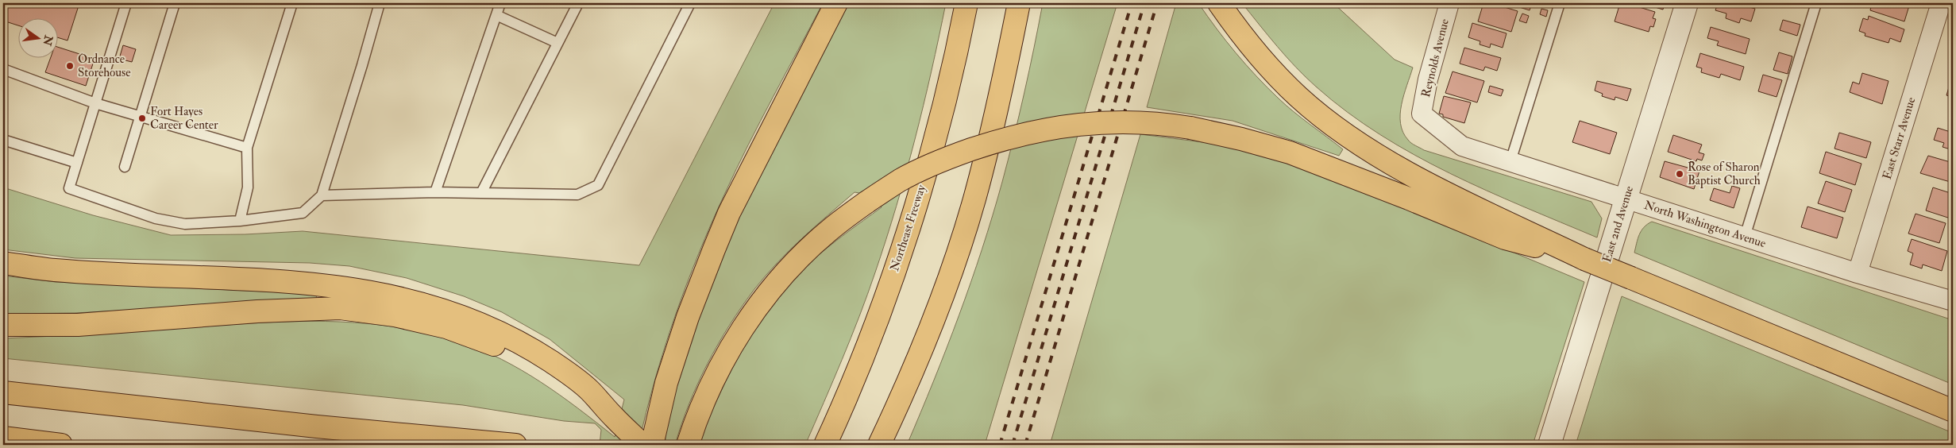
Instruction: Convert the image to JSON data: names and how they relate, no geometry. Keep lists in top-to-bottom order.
{
  "streets": {
    "highway": ["Northeast Freeway"],
    "street": [
      "Reynolds Avenue",
      "East Starr Avenue",
      "East 2nd Avenue",
      "North Washington Avenue"
    ]
  },
  "crossings": [
    ["Reynolds Avenue", "North Washington Avenue"],
    ["East Starr Avenue", "North Washington Avenue"],
    ["East 2nd Avenue", "North Washington Avenue"]
  ],
  "places": ["Ordnance Storehouse", "Fort Hayes Career Center", "Rose of Sharon Baptist Church"],
  "north": "right"
}
